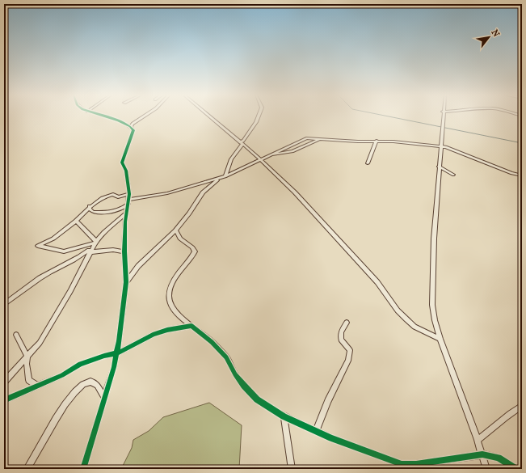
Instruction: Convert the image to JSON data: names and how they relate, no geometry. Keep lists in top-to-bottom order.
{
  "north": "top right"
}
